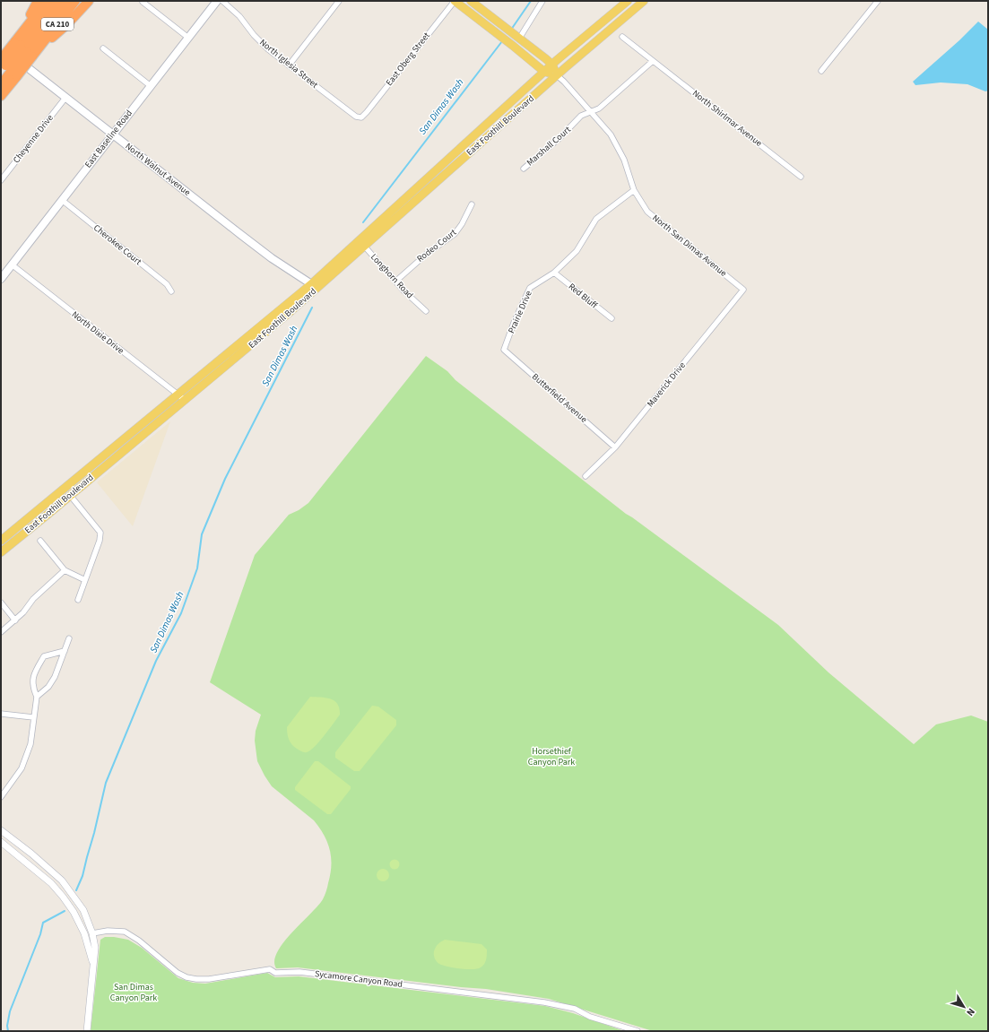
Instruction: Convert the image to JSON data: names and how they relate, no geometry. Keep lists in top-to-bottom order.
{
  "streets": {
    "highway": ["CA 210"],
    "main road": [
      "East Foothill Boulevard",
      "East Baseline Road",
      "North Walnut Avenue",
      "North San Dimas Avenue"
    ],
    "street": [
      "East Oberg Street",
      "North Iglesia Street",
      "North Shirlmar Avenue",
      "Cheyenne Drive",
      "Marshall Court",
      "Cherokee Court",
      "Rodeo Court",
      "Longhorn Road",
      "Red Bluff",
      "Prairie Drive",
      "North Dixie Drive",
      "Maverick Drive",
      "Butterfield Avenue",
      "Sycamore Canyon Road"
    ]
  },
  "crossings": [
    ["East Oberg Street", "North Iglesia Street"],
    ["East Oberg Street", "North San Dimas Avenue"],
    ["East Foothill Boulevard", "North Walnut Avenue"],
    ["East Foothill Boulevard", "North San Dimas Avenue"],
    ["East Foothill Boulevard", "Longhorn Road"],
    ["East Foothill Boulevard", "North Dixie Drive"],
    ["Cheyenne Drive", "North Walnut Avenue"],
    ["East Baseline Road", "North Walnut Avenue"],
    ["East Baseline Road", "Cherokee Court"],
    ["East Baseline Road", "North Dixie Drive"],
    ["Marshall Court", "North San Dimas Avenue"],
    ["Rodeo Court", "Longhorn Road"],
    ["North San Dimas Avenue", "Prairie Drive"],
    ["North San Dimas Avenue", "Maverick Drive"],
    ["Red Bluff", "Prairie Drive"],
    ["Prairie Drive", "Butterfield Avenue"],
    ["Maverick Drive", "Butterfield Avenue"]
  ],
  "water": ["San Dimas Wash"],
  "parks": ["Horsethief Canyon Park", "San Dimas Canyon Park"],
  "north": "bottom right"
}
